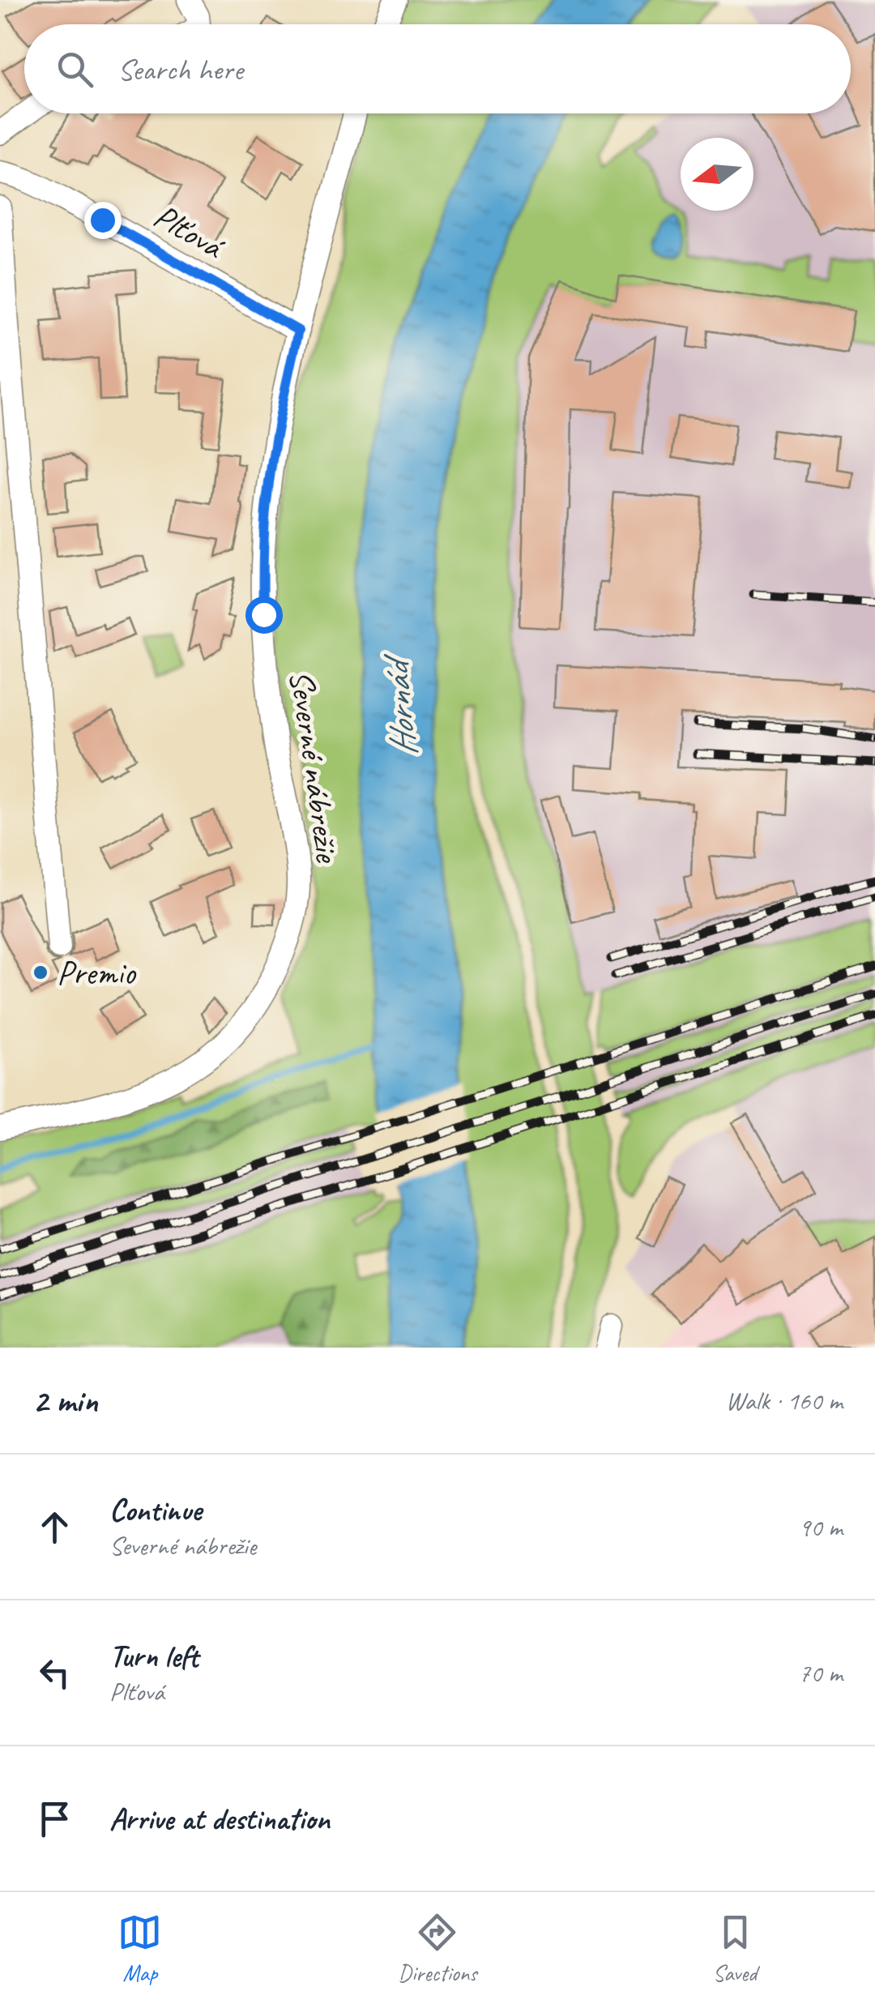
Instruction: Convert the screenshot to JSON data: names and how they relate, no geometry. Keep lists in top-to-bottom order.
{
  "streets": {
    "street": ["Plťová", "Severné nábrežie"]
  },
  "crossings": [
    ["Plťová", "Severné nábrežie"]
  ],
  "water": ["Hornád"],
  "places": ["Premio"],
  "north": "left",
  "page": {
    "search": "Search here",
    "heading": ["2 min", "Walk · 160 m"],
    "list": [
      ["Continue", "Severné nábrežie", "90 m"],
      ["Turn left", "Plťová", "70 m"],
      "Arrive at destination"
    ],
    "nav": ["Map", "Directions", "Saved"]
  }
}
